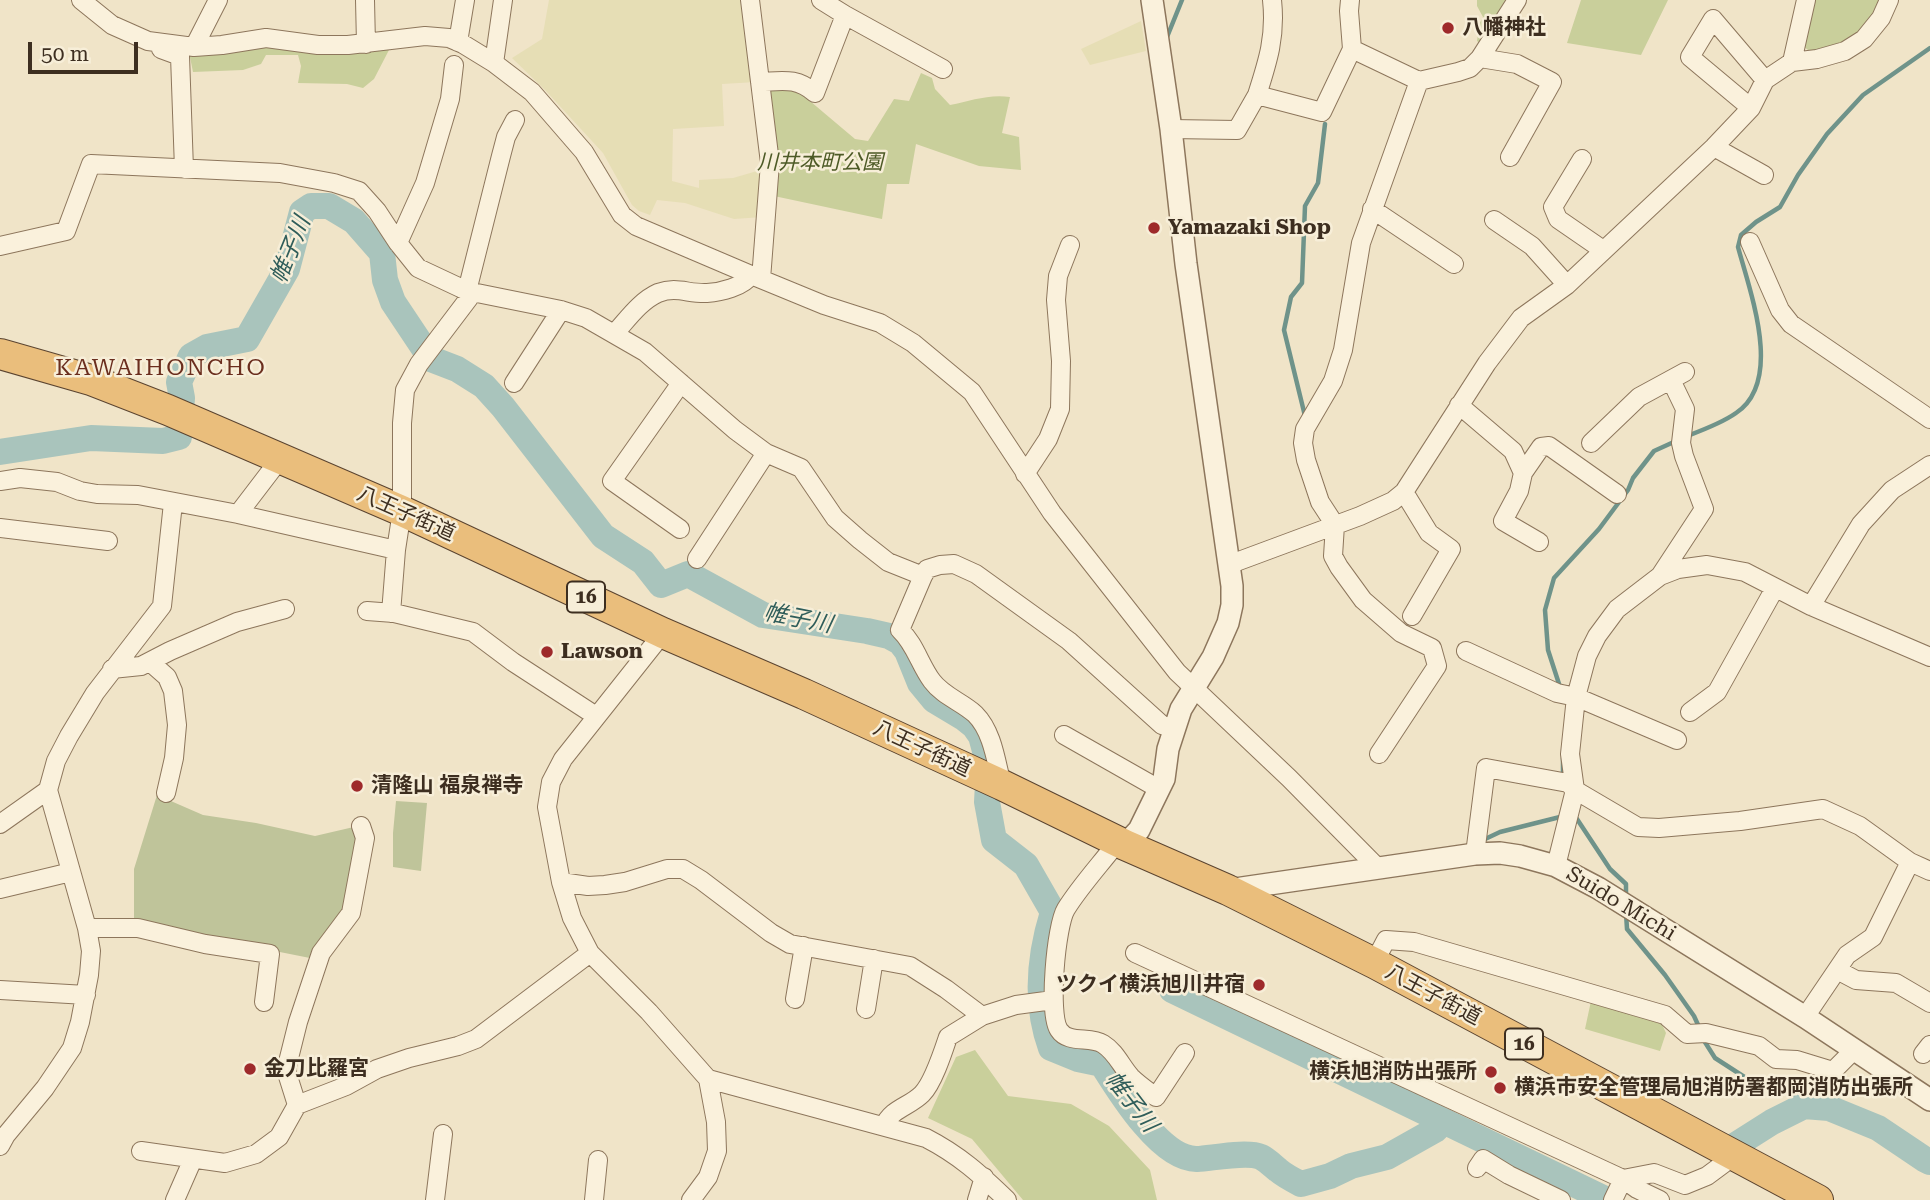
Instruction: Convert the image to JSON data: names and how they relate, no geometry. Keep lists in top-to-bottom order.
{
  "streets": {
    "highway": ["八王子街道", "16"],
    "street": ["Suido Michi"]
  },
  "crossings": [
    ["八王子街道", "Suido Michi"]
  ],
  "districts": ["KAWAIHONCHO"],
  "water": ["帷子川"],
  "parks": ["川井本町公園"],
  "places": [
    "八幡神社",
    "Yamazaki Shop",
    "Lawson",
    "清隆山 福泉禅寺",
    "ツクイ横浜旭川井宿",
    "金刀比羅宮",
    "横浜旭消防出張所",
    "横浜市安全管理局旭消防署都岡消防出張所"
  ],
  "scale_bar": "50 m"
}
